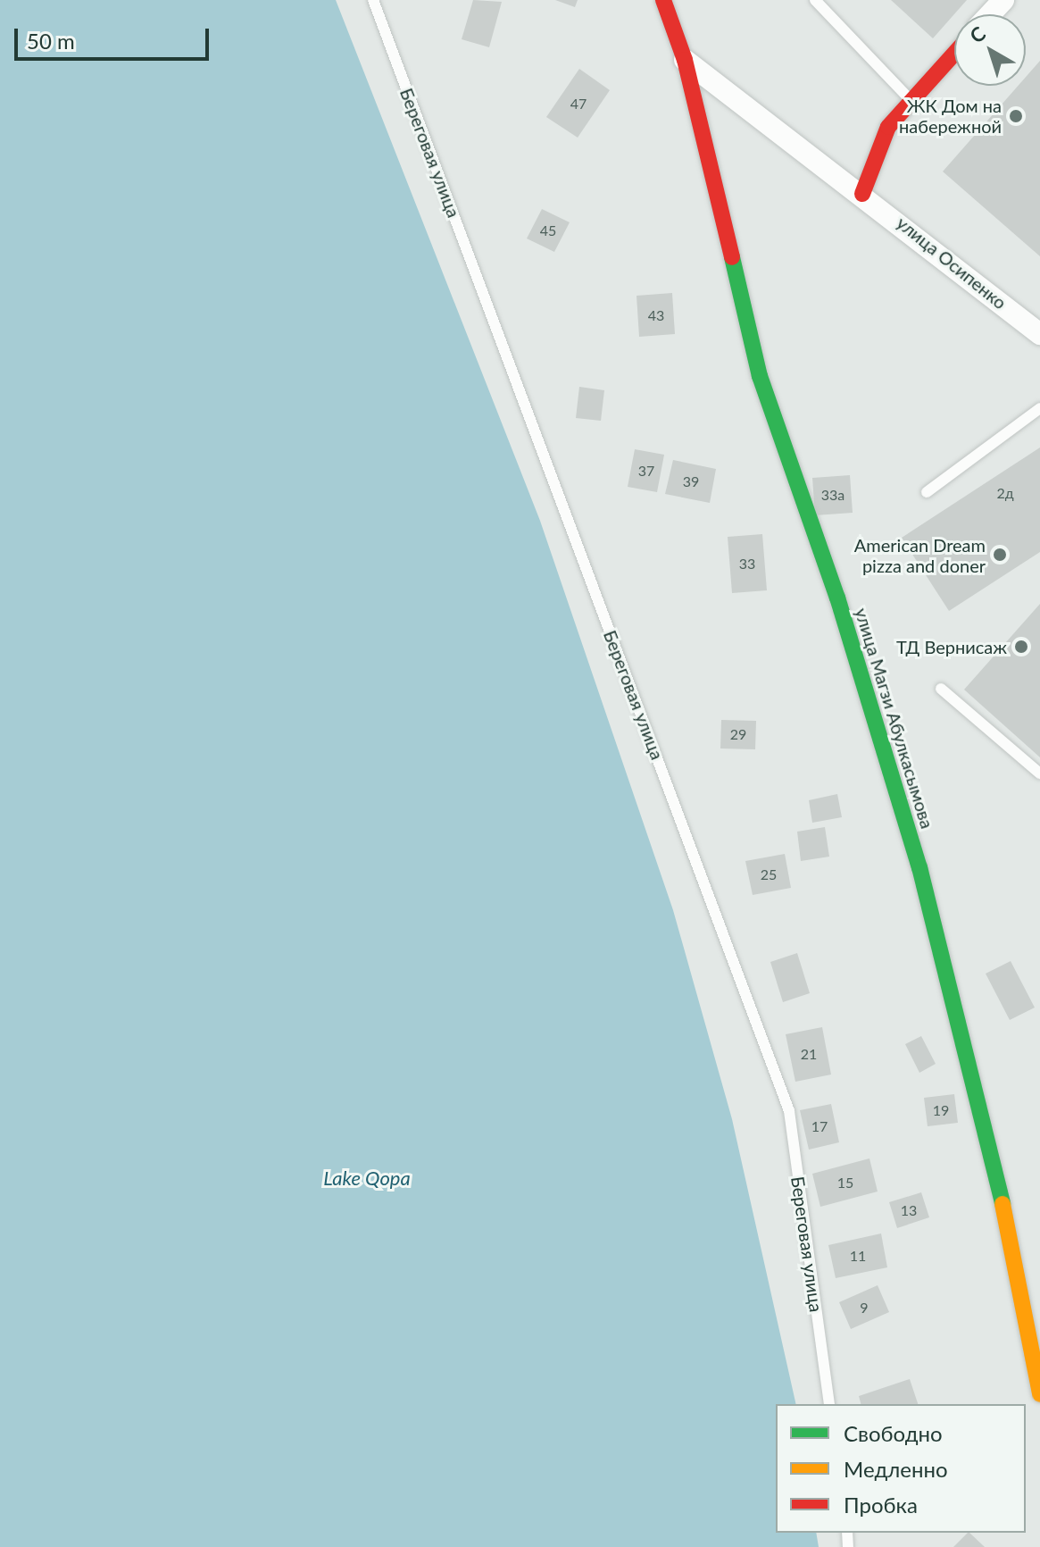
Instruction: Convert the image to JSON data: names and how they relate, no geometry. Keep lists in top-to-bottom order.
{
  "streets": {
    "street": ["улица Осипенко", "улица Магзи Абулкасымова"],
    "lane": ["Береговая улица"]
  },
  "crossings": [
    ["улица Осипенко", "улица Магзи Абулкасымова"]
  ],
  "water": ["Lake Qopa"],
  "places": ["ЖК Дом на набережной", "American Dream pizza and doner", "ТД Вернисаж"],
  "house_numbers": [
    "47",
    "45",
    "43",
    "37",
    "39",
    "2д",
    "33а",
    "33",
    "29",
    "25",
    "21",
    "19",
    "17",
    "15",
    "13",
    "11",
    "9"
  ],
  "legend": ["Свободно", "Медленно", "Пробка"],
  "scale_bar": "50 m",
  "north": "top left"
}
